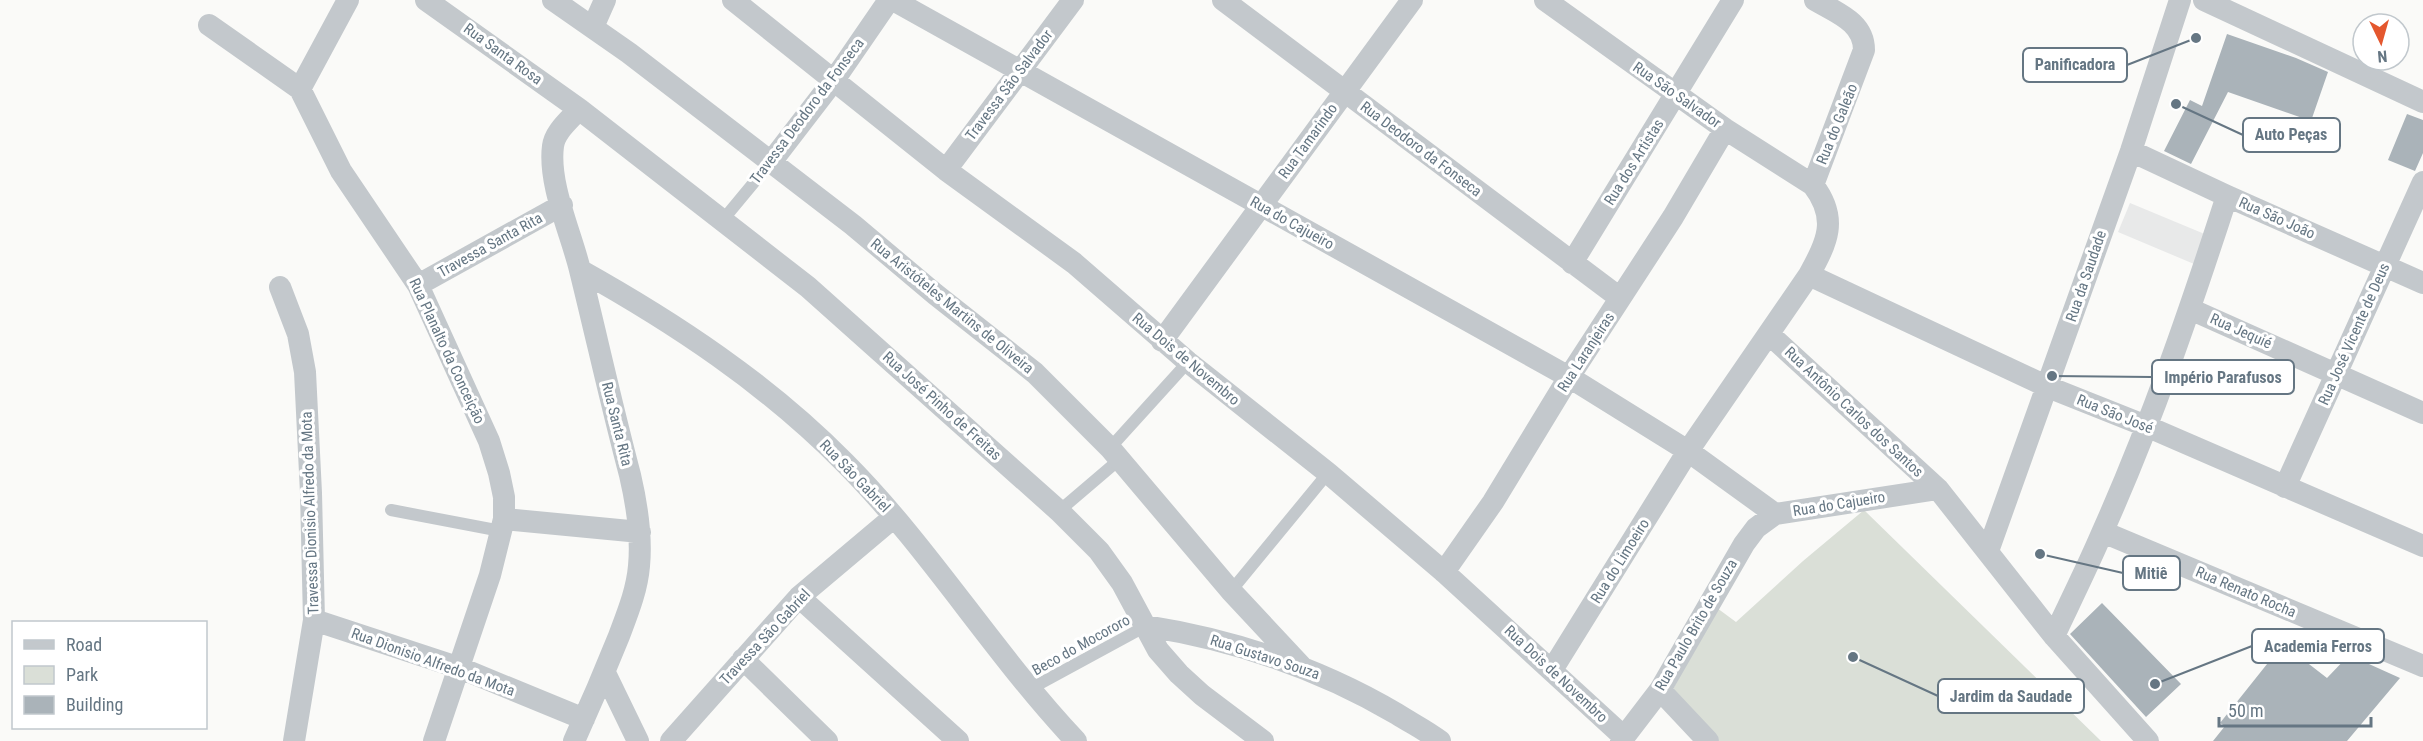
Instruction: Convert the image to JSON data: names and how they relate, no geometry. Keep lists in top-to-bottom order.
{
  "streets": {
    "street": [
      "Rua Santa Rosa",
      "Travessa São Salvador",
      "Rua São Salvador",
      "Travessa Deodoro da Fonseca",
      "Rua do Galeão",
      "Rua Tamarindo",
      "Rua Deodoro da Fonseca",
      "Rua dos Artistas",
      "Rua São João",
      "Rua do Cajueiro",
      "Travessa Santa Rita",
      "Rua da Saudade",
      "Rua Aristóteles Martins de Oliveira",
      "Rua Jequié",
      "Rua José Vicente de Deus",
      "Rua Planalto da Conceição",
      "Rua Laranjeiras",
      "Rua Dois de Novembro",
      "Rua José Pinho de Freitas",
      "Rua Antônio Carlos dos Santos",
      "Rua São José",
      "Rua Santa Rita",
      "Rua São Gabriel",
      "Travessa Dionisio Alfredo da Mota",
      "Rua do Limoeiro",
      "Rua Renato Rocha",
      "Rua Paulo Brito de Souza",
      "Travessa São Gabriel",
      "Rua Gustavo Souza",
      "Rua Dionisio Alfredo da Mota"
    ],
    "lane": ["Beco do Mocororo"]
  },
  "crossings": [
    ["Rua Santa Rosa", "Rua José Pinho de Freitas"],
    ["Rua Santa Rosa", "Rua Santa Rita"],
    ["Travessa São Salvador", "Rua do Cajueiro"],
    ["Travessa São Salvador", "Rua Dois de Novembro"],
    ["Rua São Salvador", "Rua do Galeão"],
    ["Rua São Salvador", "Rua dos Artistas"],
    ["Rua São Salvador", "Rua Laranjeiras"],
    ["Travessa Deodoro da Fonseca", "Rua do Cajueiro"],
    ["Travessa Deodoro da Fonseca", "Rua Aristóteles Martins de Oliveira"],
    ["Travessa Deodoro da Fonseca", "Rua Dois de Novembro"],
    ["Travessa Deodoro da Fonseca", "Rua José Pinho de Freitas"],
    ["Rua Tamarindo", "Rua Deodoro da Fonseca"],
    ["Rua Tamarindo", "Rua do Cajueiro"],
    ["Rua Tamarindo", "Rua Dois de Novembro"],
    ["Rua Deodoro da Fonseca", "Rua dos Artistas"],
    ["Rua Deodoro da Fonseca", "Rua Laranjeiras"],
    ["Rua São João", "Rua da Saudade"],
    ["Rua São João", "Rua José Vicente de Deus"],
    ["Rua do Cajueiro", "Rua Laranjeiras"],
    ["Rua do Cajueiro", "Rua Antônio Carlos dos Santos"],
    ["Rua do Cajueiro", "Rua do Limoeiro"],
    ["Rua do Cajueiro", "Rua Paulo Brito de Souza"],
    ["Travessa Santa Rita", "Rua Planalto da Conceição"],
    ["Travessa Santa Rita", "Rua Santa Rita"],
    ["Rua da Saudade", "Rua São José"],
    ["Rua Aristóteles Martins de Oliveira", "Rua Gustavo Souza"],
    ["Rua Jequié", "Rua José Vicente de Deus"],
    ["Rua José Vicente de Deus", "Rua São José"],
    ["Rua Planalto da Conceição", "Rua Dionisio Alfredo da Mota"],
    ["Rua Laranjeiras", "Rua Dois de Novembro"],
    ["Rua Dois de Novembro", "Rua do Limoeiro"],
    ["Rua Dois de Novembro", "Rua Paulo Brito de Souza"],
    ["Rua José Pinho de Freitas", "Rua Santa Rita"],
    ["Rua José Pinho de Freitas", "Beco do Mocororo"],
    ["Rua José Pinho de Freitas", "Rua Gustavo Souza"],
    ["Rua Santa Rita", "Rua São Gabriel"],
    ["Rua Santa Rita", "Rua Dionisio Alfredo da Mota"],
    ["Rua São Gabriel", "Travessa São Gabriel"],
    ["Rua São Gabriel", "Beco do Mocororo"],
    ["Travessa Dionisio Alfredo da Mota", "Rua Dionisio Alfredo da Mota"],
    ["Beco do Mocororo", "Rua Gustavo Souza"]
  ],
  "places": [
    "Panificadora",
    "Auto Peças",
    "Império Parafusos",
    "Mitiê",
    "Jardim da Saudade",
    "Academia Ferros"
  ],
  "legend": ["Road", "Park", "Building"],
  "scale_bar": "50 m",
  "north": "bottom"
}
